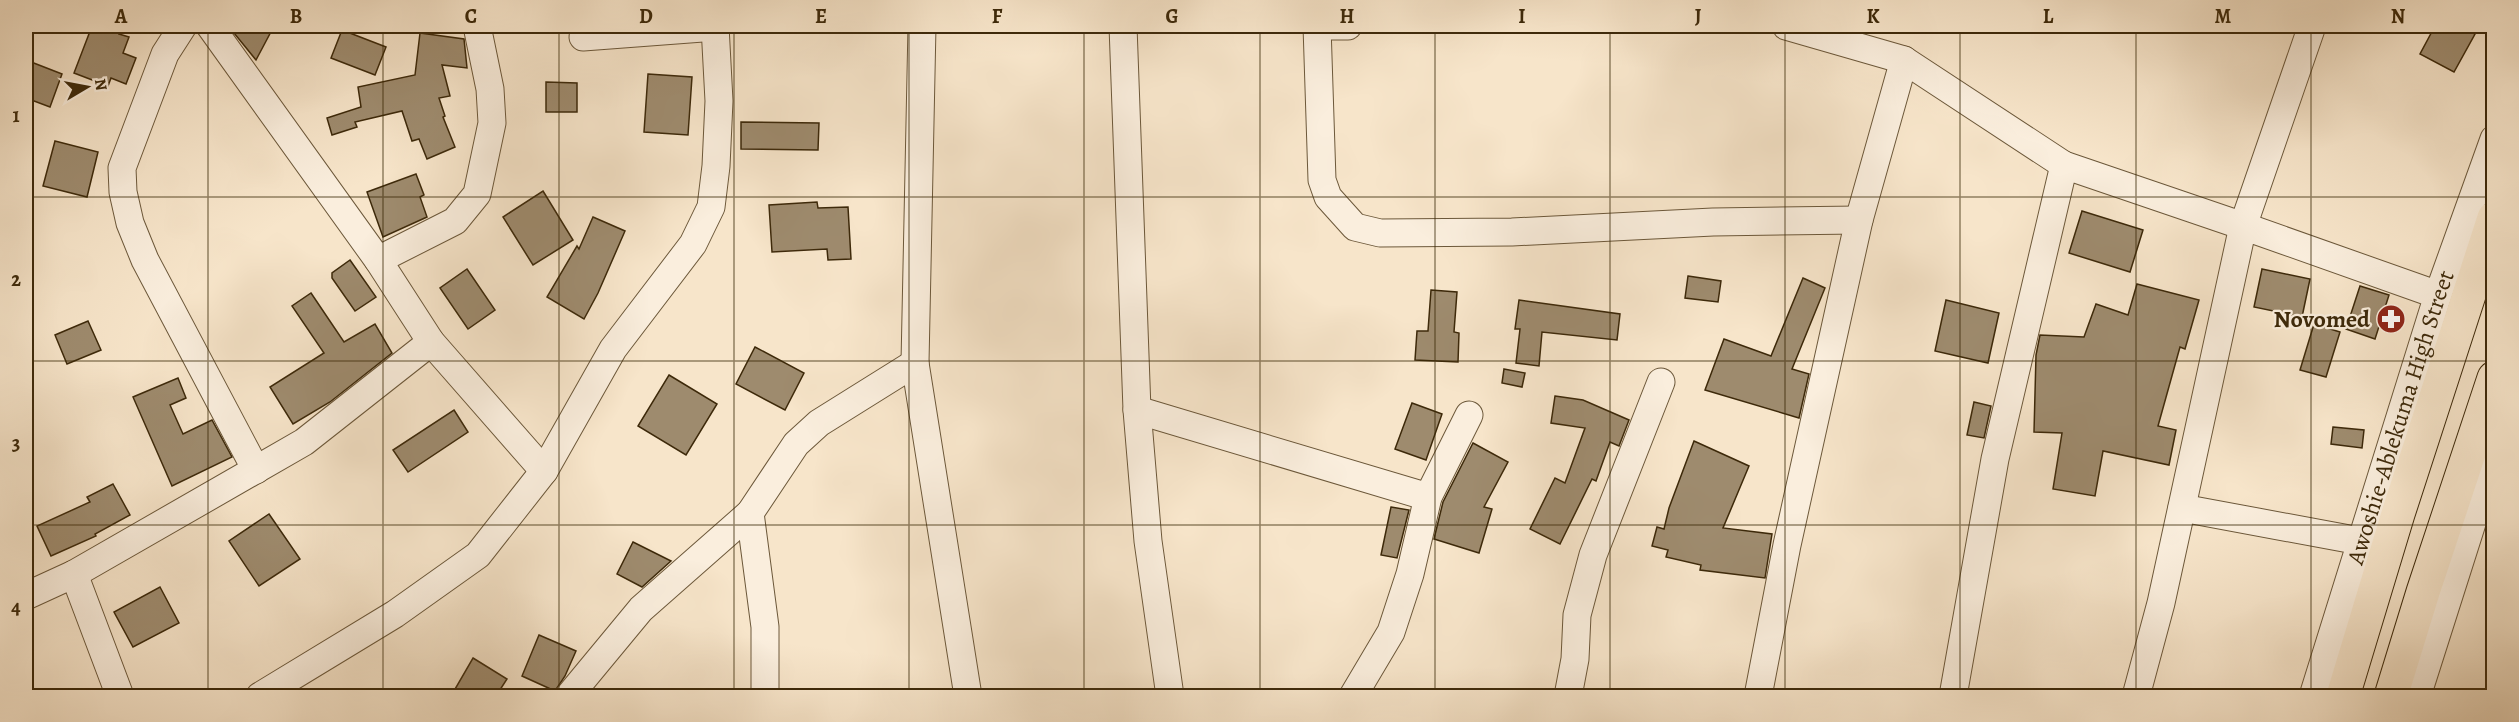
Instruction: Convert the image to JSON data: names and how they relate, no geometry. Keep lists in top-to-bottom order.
{
  "streets": {
    "main road": ["Awoshie-Ablekuma High Street"]
  },
  "places": {
    "pharmacy": ["Novomed"]
  },
  "north": "right",
  "grid": {
    "columns": [
      "A",
      "B",
      "C",
      "D",
      "E",
      "F",
      "G",
      "H",
      "I",
      "J",
      "K",
      "L",
      "M",
      "N"
    ],
    "rows": [
      "1",
      "2",
      "3",
      "4"
    ]
  }
}
